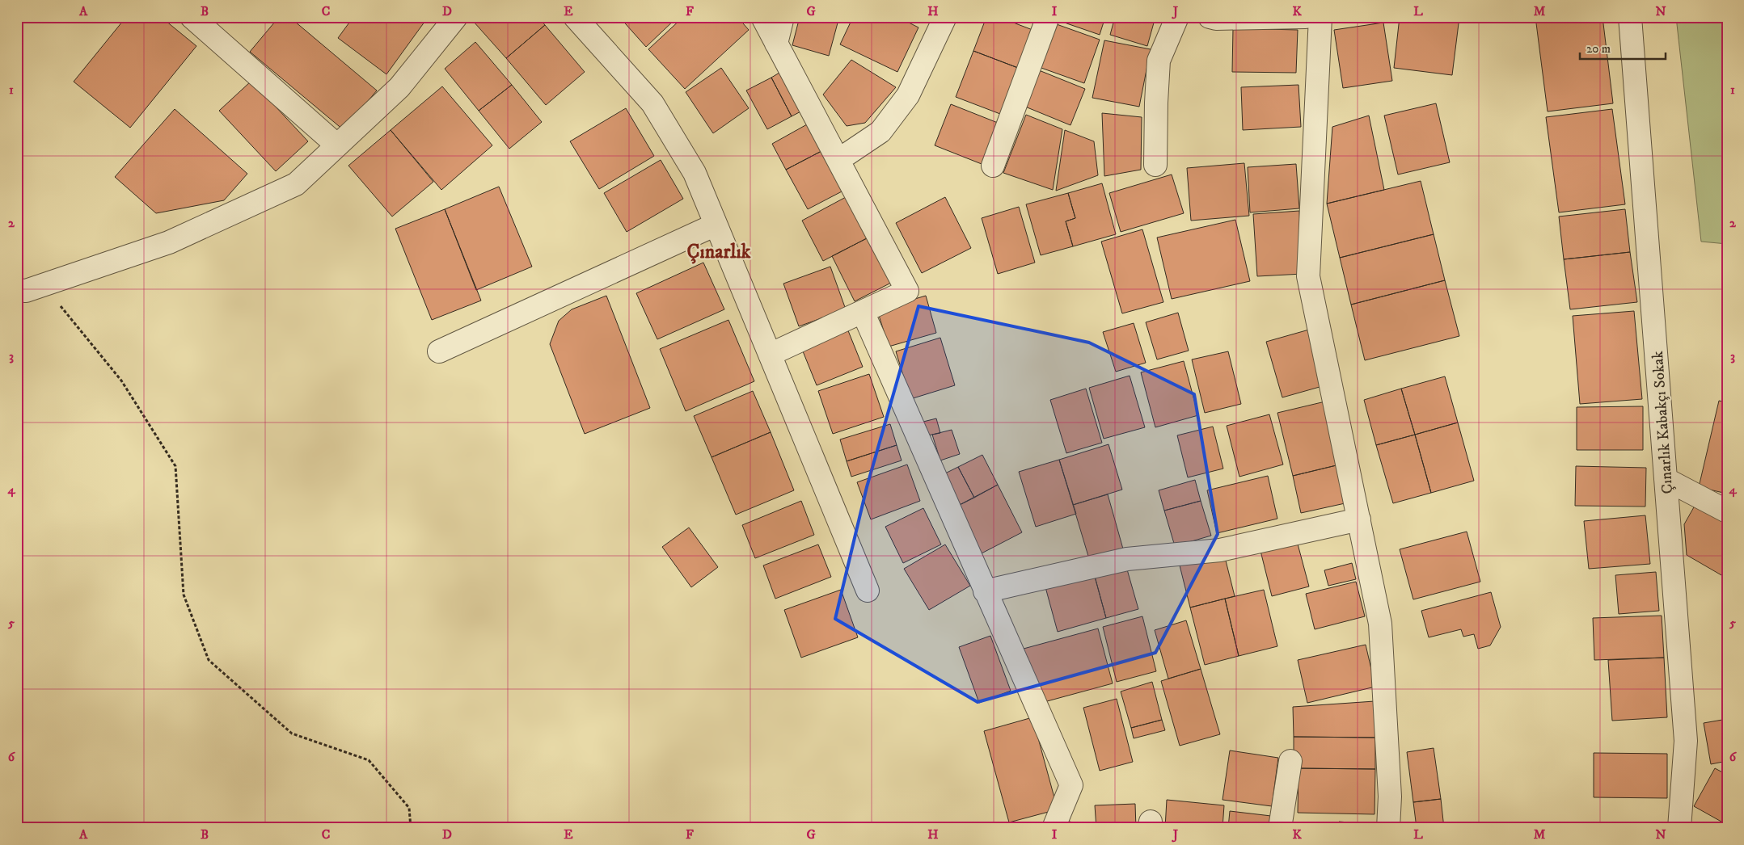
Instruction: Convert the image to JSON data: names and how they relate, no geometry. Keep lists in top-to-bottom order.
{
  "streets": {
    "street": ["Çınarlık Kabakçı Sokak"]
  },
  "districts": ["Çınarlık"],
  "scale_bar": "20 m",
  "grid": {
    "columns": [
      "A",
      "B",
      "C",
      "D",
      "E",
      "F",
      "G",
      "H",
      "I",
      "J",
      "K",
      "L",
      "M",
      "N"
    ],
    "rows": [
      "1",
      "2",
      "3",
      "4",
      "5",
      "6"
    ]
  }
}
